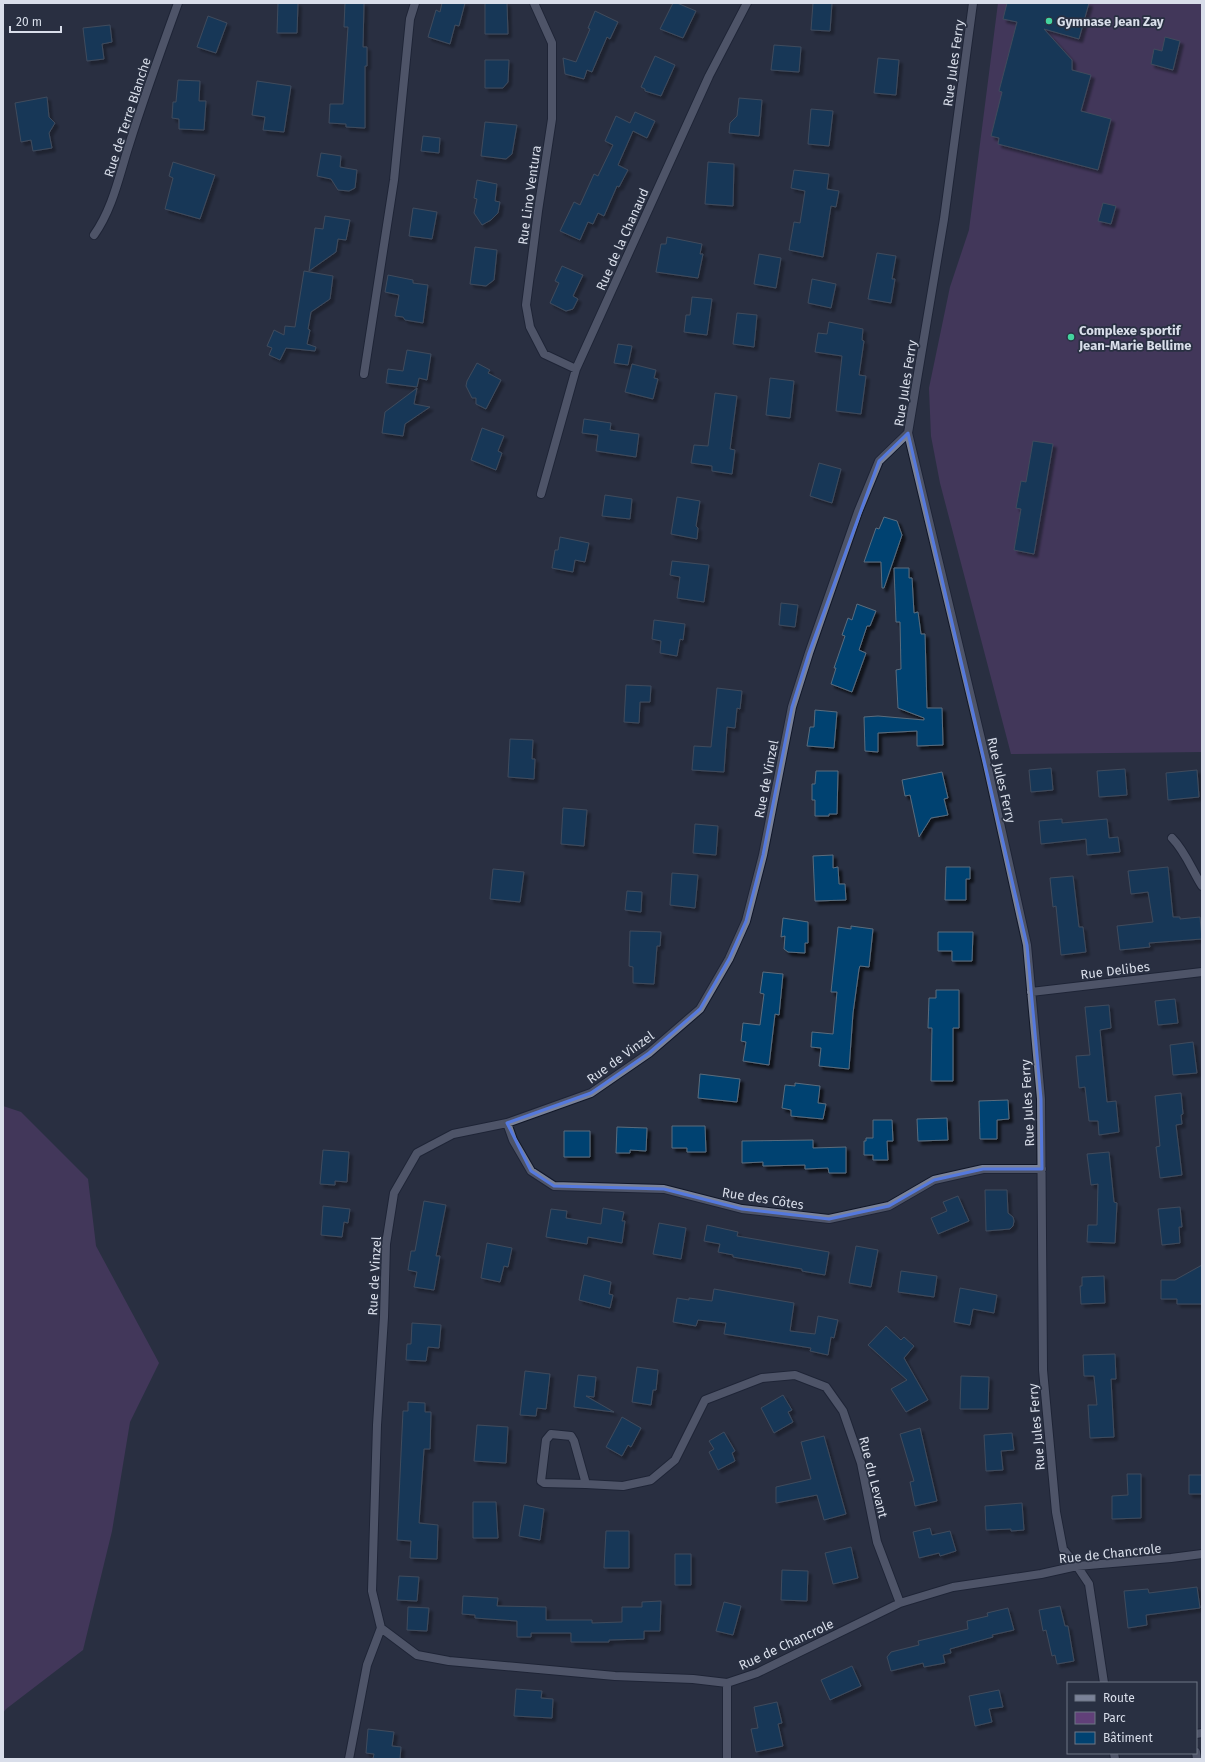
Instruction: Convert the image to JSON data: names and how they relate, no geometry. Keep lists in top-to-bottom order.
{
  "streets": {
    "street": [
      "Rue Jules Ferry",
      "Rue de Terre Blanche",
      "Rue Lino Ventura",
      "Rue de la Chanaud",
      "Rue de Vinzel",
      "Rue Delibes",
      "Rue des Côtes",
      "Rue du Levant",
      "Rue de Chancrole"
    ]
  },
  "crossings": [
    ["Rue Jules Ferry", "Rue de Vinzel"],
    ["Rue Jules Ferry", "Rue Delibes"],
    ["Rue Jules Ferry", "Rue des Côtes"],
    ["Rue Jules Ferry", "Rue de Chancrole"],
    ["Rue Lino Ventura", "Rue de la Chanaud"],
    ["Rue de Vinzel", "Rue des Côtes"],
    ["Rue de Vinzel", "Rue de Chancrole"],
    ["Rue du Levant", "Rue de Chancrole"]
  ],
  "places": ["Gymnase Jean Zay", "Complexe sportif Jean-Marie Bellime"],
  "legend": ["Route", "Parc", "Bâtiment"],
  "scale_bar": "20 m"
}
